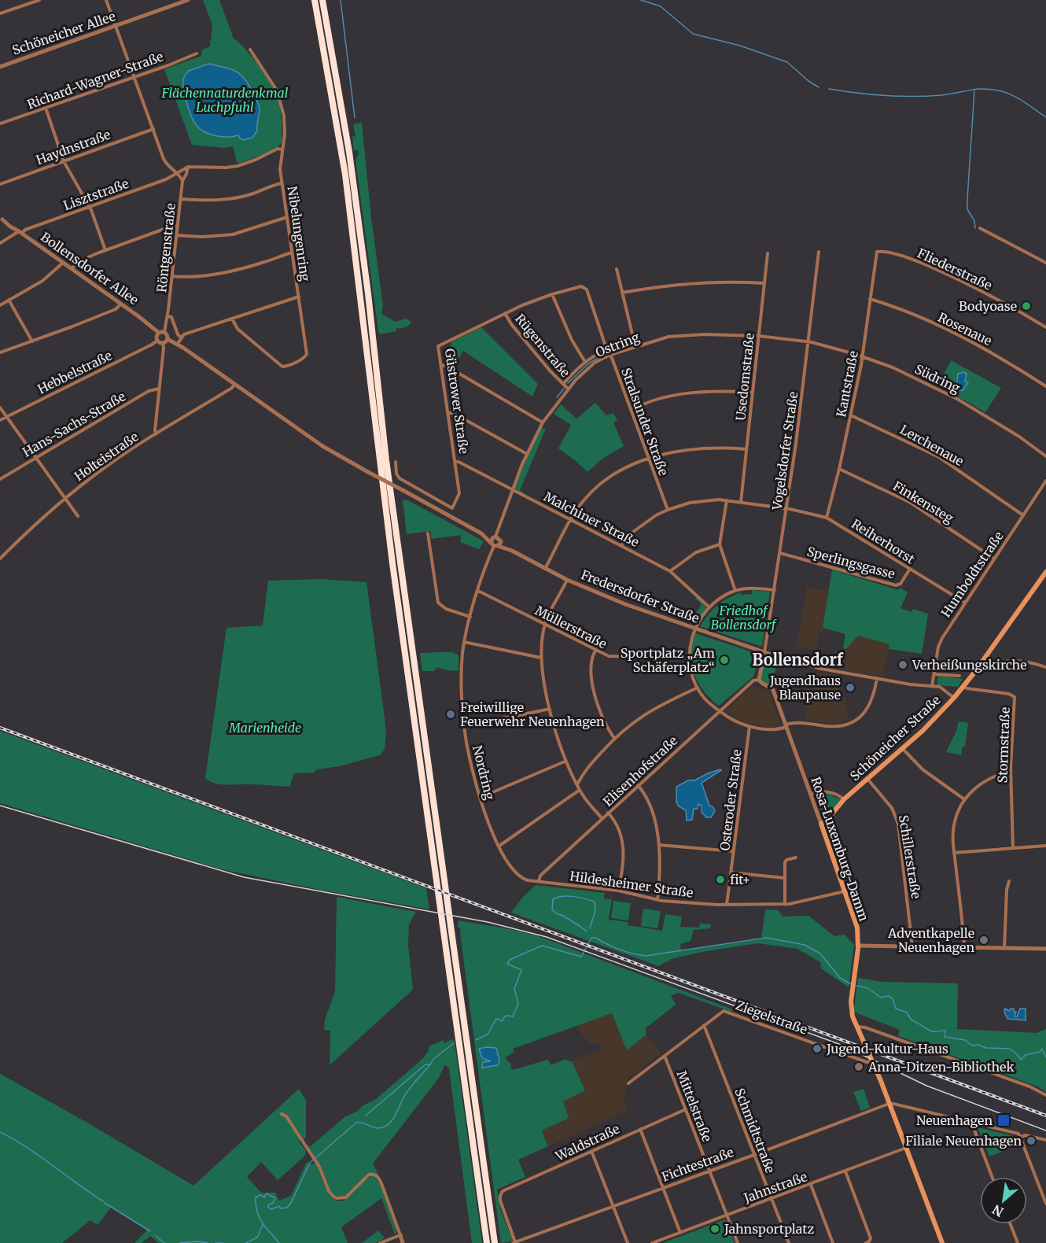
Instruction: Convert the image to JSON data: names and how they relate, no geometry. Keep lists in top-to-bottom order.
{
  "streets": {
    "main road": ["Schöneicher Straße", "Rosa-Luxemburg-Damm"],
    "street": [
      "Schöneicher Allee",
      "Richard-Wagner-Straße",
      "Haydnstraße",
      "Lisztstraße",
      "Nibelungenring",
      "Röntgenstraße",
      "Bollensdorfer Allee",
      "Fliederstraße",
      "Rosenaue",
      "Ostring",
      "Rügenstraße",
      "Hebbelstraße",
      "Usedomstraße",
      "Südring",
      "Kantstraße",
      "Güstrower Straße",
      "Stralsunder Straße",
      "Hans-Sachs-Straße",
      "Lerchenaue",
      "Vogelsdorfer Straße",
      "Holteistraße",
      "Finkensteg",
      "Malchiner Straße",
      "Reiherhorst",
      "Sperlingsgasse",
      "Humboldtstraße",
      "Fredersdorfer Straße",
      "Müllerstraße",
      "Stormstraße",
      "Elisenhofstraße",
      "Nordring",
      "Osteroder Straße",
      "Schillerstraße",
      "Hildesheimer Straße",
      "Ziegelstraße",
      "Mittelstraße",
      "Schmidtstraße",
      "Waldstraße",
      "Fichtestraße",
      "Jahnstraße"
    ]
  },
  "crossings": [
    ["Lisztstraße", "Röntgenstraße"],
    ["Lisztstraße", "Bollensdorfer Allee"],
    ["Röntgenstraße", "Bollensdorfer Allee"],
    ["Röntgenstraße", "Hebbelstraße"],
    ["Bollensdorfer Allee", "Hebbelstraße"],
    ["Fliederstraße", "Kantstraße"],
    ["Rosenaue", "Kantstraße"],
    ["Ostring", "Rügenstraße"],
    ["Ostring", "Usedomstraße"],
    ["Ostring", "Südring"],
    ["Ostring", "Stralsunder Straße"],
    ["Ostring", "Vogelsdorfer Straße"],
    ["Ostring", "Malchiner Straße"],
    ["Ostring", "Fredersdorfer Straße"],
    ["Ostring", "Nordring"],
    ["Rügenstraße", "Güstrower Straße"],
    ["Usedomstraße", "Reiherhorst"],
    ["Südring", "Kantstraße"],
    ["Südring", "Vogelsdorfer Straße"],
    ["Kantstraße", "Lerchenaue"],
    ["Kantstraße", "Finkensteg"],
    ["Kantstraße", "Reiherhorst"],
    ["Güstrower Straße", "Stralsunder Straße"],
    ["Güstrower Straße", "Malchiner Straße"],
    ["Stralsunder Straße", "Reiherhorst"],
    ["Lerchenaue", "Humboldtstraße"],
    ["Vogelsdorfer Straße", "Reiherhorst"],
    ["Vogelsdorfer Straße", "Sperlingsgasse"],
    ["Vogelsdorfer Straße", "Fredersdorfer Straße"],
    ["Holteistraße", "Fredersdorfer Straße"],
    ["Finkensteg", "Humboldtstraße"],
    ["Malchiner Straße", "Reiherhorst"],
    ["Reiherhorst", "Sperlingsgasse"],
    ["Reiherhorst", "Humboldtstraße"],
    ["Fredersdorfer Straße", "Nordring"],
    ["Müllerstraße", "Nordring"],
    ["Schöneicher Straße", "Stormstraße"],
    ["Schöneicher Straße", "Rosa-Luxemburg-Damm"],
    ["Schöneicher Straße", "Schillerstraße"],
    ["Elisenhofstraße", "Rosa-Luxemburg-Damm"],
    ["Elisenhofstraße", "Hildesheimer Straße"],
    ["Nordring", "Hildesheimer Straße"],
    ["Osteroder Straße", "Hildesheimer Straße"],
    ["Rosa-Luxemburg-Damm", "Hildesheimer Straße"],
    ["Rosa-Luxemburg-Damm", "Ziegelstraße"],
    ["Rosa-Luxemburg-Damm", "Fichtestraße"],
    ["Rosa-Luxemburg-Damm", "Jahnstraße"],
    ["Ziegelstraße", "Mittelstraße"],
    ["Ziegelstraße", "Schmidtstraße"],
    ["Mittelstraße", "Waldstraße"],
    ["Mittelstraße", "Fichtestraße"],
    ["Mittelstraße", "Jahnstraße"],
    ["Schmidtstraße", "Fichtestraße"],
    ["Schmidtstraße", "Jahnstraße"],
    ["Waldstraße", "Fichtestraße"]
  ],
  "districts": ["Bollensdorf"],
  "parks": ["Flächennaturdenkmal Luchpfuhl", "Friedhof Bollensdorf", "Marienheide"],
  "places": {
    "other": [
      "Bodyoase",
      "Sportplatz „Am Schäferplatz“",
      "Verheißungskirche",
      "Jugendhaus Blaupause",
      "Freiwillige Feuerwehr Neuenhagen",
      "fit+",
      "Adventkapelle Neuenhagen",
      "Jugend-Kultur-Haus",
      "Anna-Ditzen-Bibliothek",
      "Filiale Neuenhagen",
      "Jahnsportplatz"
    ],
    "transit": ["Neuenhagen"]
  },
  "north": "bottom left"
}
